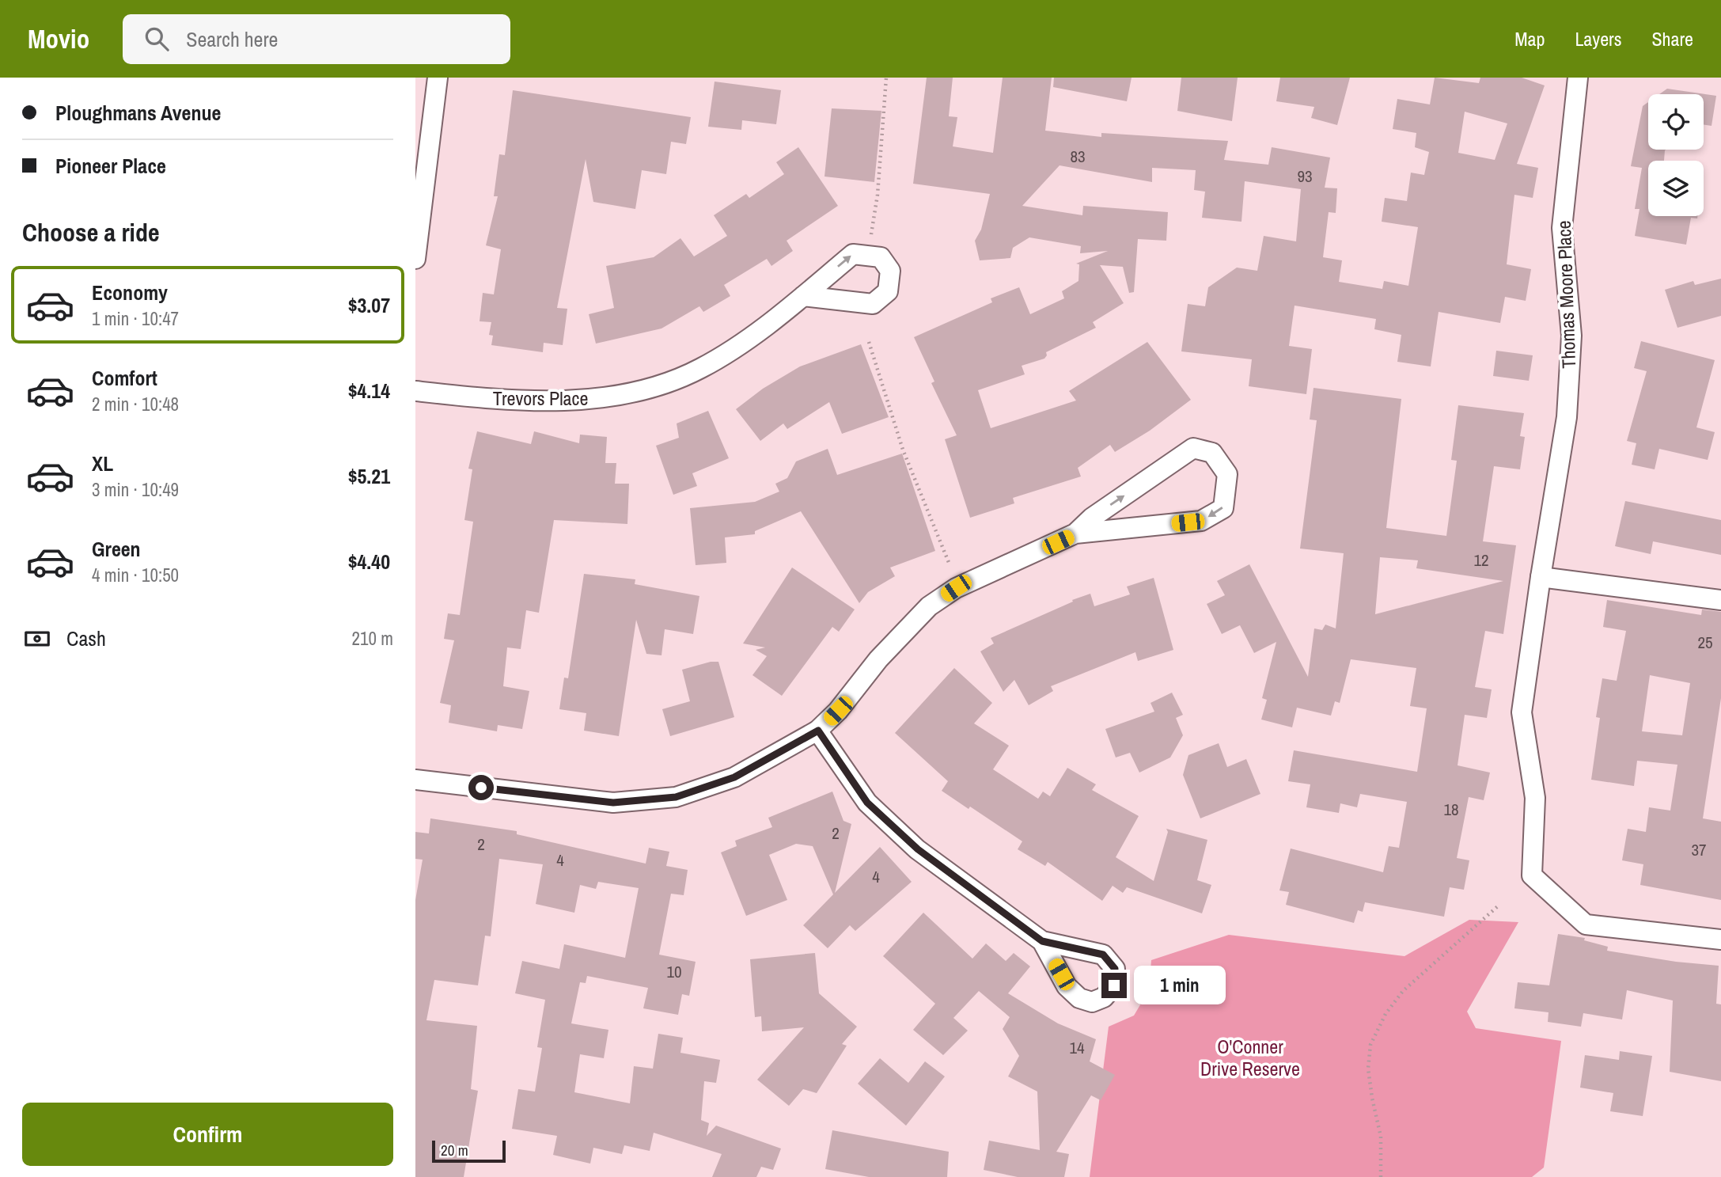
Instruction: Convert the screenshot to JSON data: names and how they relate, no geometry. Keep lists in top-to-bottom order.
{
  "streets": {
    "street": ["Thomas Moore Place", "Trevors Place"]
  },
  "parks": ["O'Conner Drive Reserve"],
  "house_numbers": [
    "83",
    "93",
    "12",
    "25",
    "18",
    "2",
    "2",
    "37",
    "4",
    "4",
    "10",
    "14"
  ],
  "scale_bar": "20 m",
  "page": {
    "header": "Movio",
    "search": "Search here",
    "nav": ["Map", "Layers", "Share"],
    "banner": ["Ploughmans Avenue", "Pioneer Place"],
    "heading": "Choose a ride",
    "list": [
      {
        "name": "Economy",
        "note": "1 min · 10:47",
        "value": "$3.07"
      },
      {
        "name": "Comfort",
        "note": "2 min · 10:48",
        "value": "$4.14"
      },
      {
        "name": "XL",
        "note": "3 min · 10:49",
        "value": "$5.21"
      },
      {
        "name": "Green",
        "note": "4 min · 10:50",
        "value": "$4.40"
      }
    ],
    "pay": ["Cash", "210 m"],
    "bubble": "1 min",
    "buttons": "Confirm",
    "scale": "20 m"
  }
}
